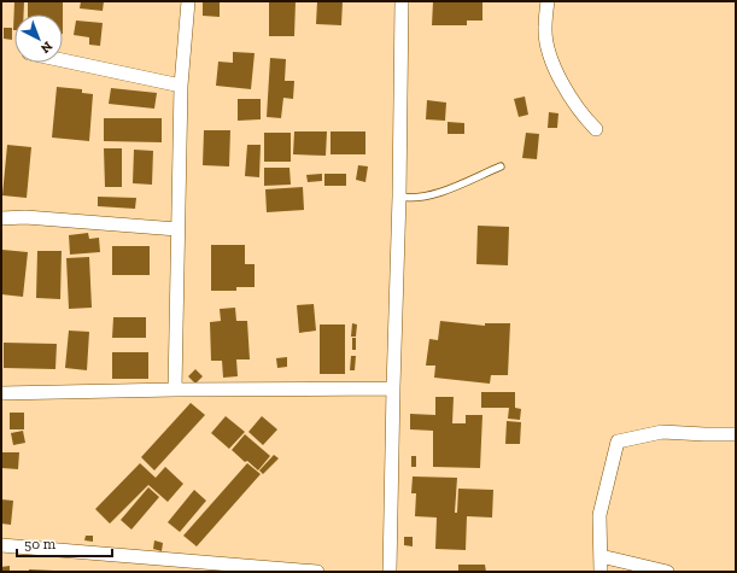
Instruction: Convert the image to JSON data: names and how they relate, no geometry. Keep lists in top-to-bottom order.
{
  "scale_bar": "50 m",
  "north": "bottom right"
}
